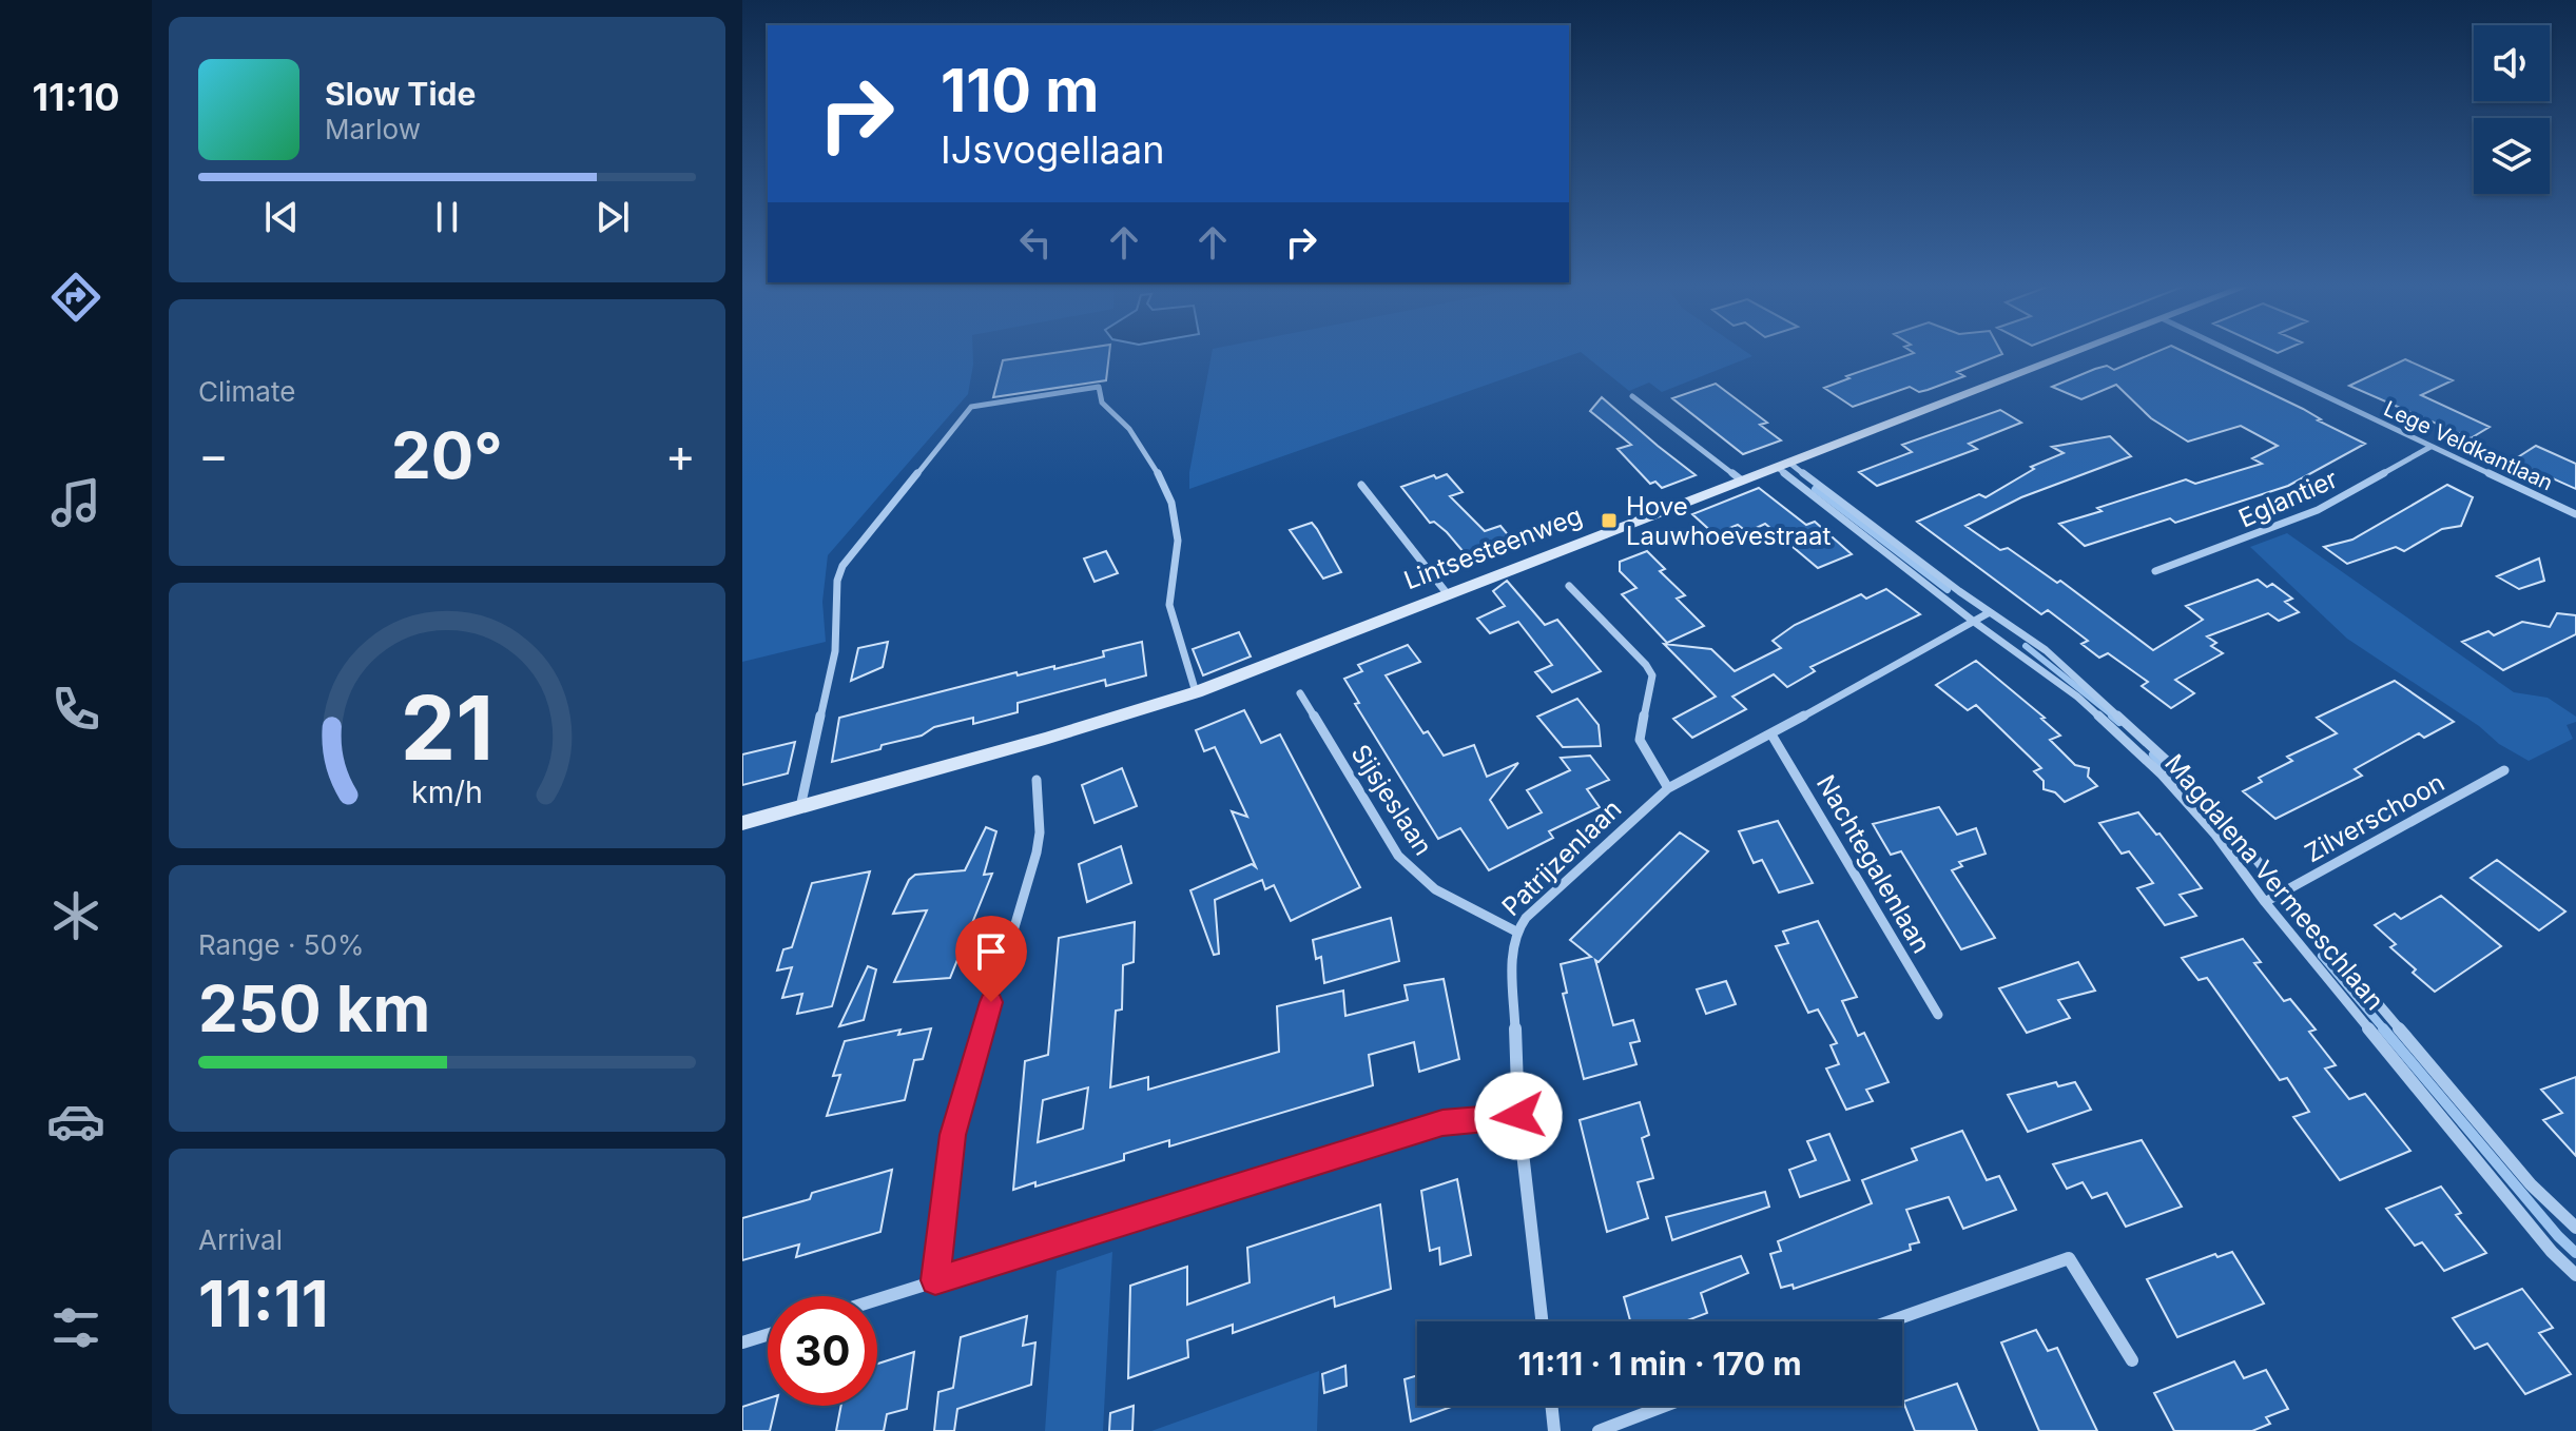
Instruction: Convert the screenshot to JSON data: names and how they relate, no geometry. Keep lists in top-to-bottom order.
{
  "streets": {
    "street": [
      "Lege Veldkantlaan",
      "Eglantier",
      "Lintsesteenweg",
      "Sijsjeslaan",
      "Zilverschoon",
      "Patrijzenlaan",
      "Nachtegalenlaan",
      "Magdalena Vermeeschlaan"
    ]
  },
  "crossings": [
    ["Lege Veldkantlaan", "Eglantier"],
    ["Lintsesteenweg", "Magdalena Vermeeschlaan"],
    ["Sijsjeslaan", "Patrijzenlaan"],
    ["Zilverschoon", "Magdalena Vermeeschlaan"],
    ["Patrijzenlaan", "Nachtegalenlaan"],
    ["Patrijzenlaan", "Magdalena Vermeeschlaan"]
  ],
  "places": {
    "transit": ["Hove Lauwhoevestraat"]
  },
  "page": {
    "tabs": "11:10",
    "turn": ["110 m", "IJsvogellaan"],
    "song": ["Slow Tide", "Marlow"],
    "tile": [
      "Climate",
      ["Range · 50%", "250 km"],
      ["Arrival", "11:11"]
    ],
    "heat": ["−", "20°", "+"],
    "limit": "30",
    "trip": "11:11 · 1 min · 170 m",
    "gauge": ["21", "km/h"]
  }
}
